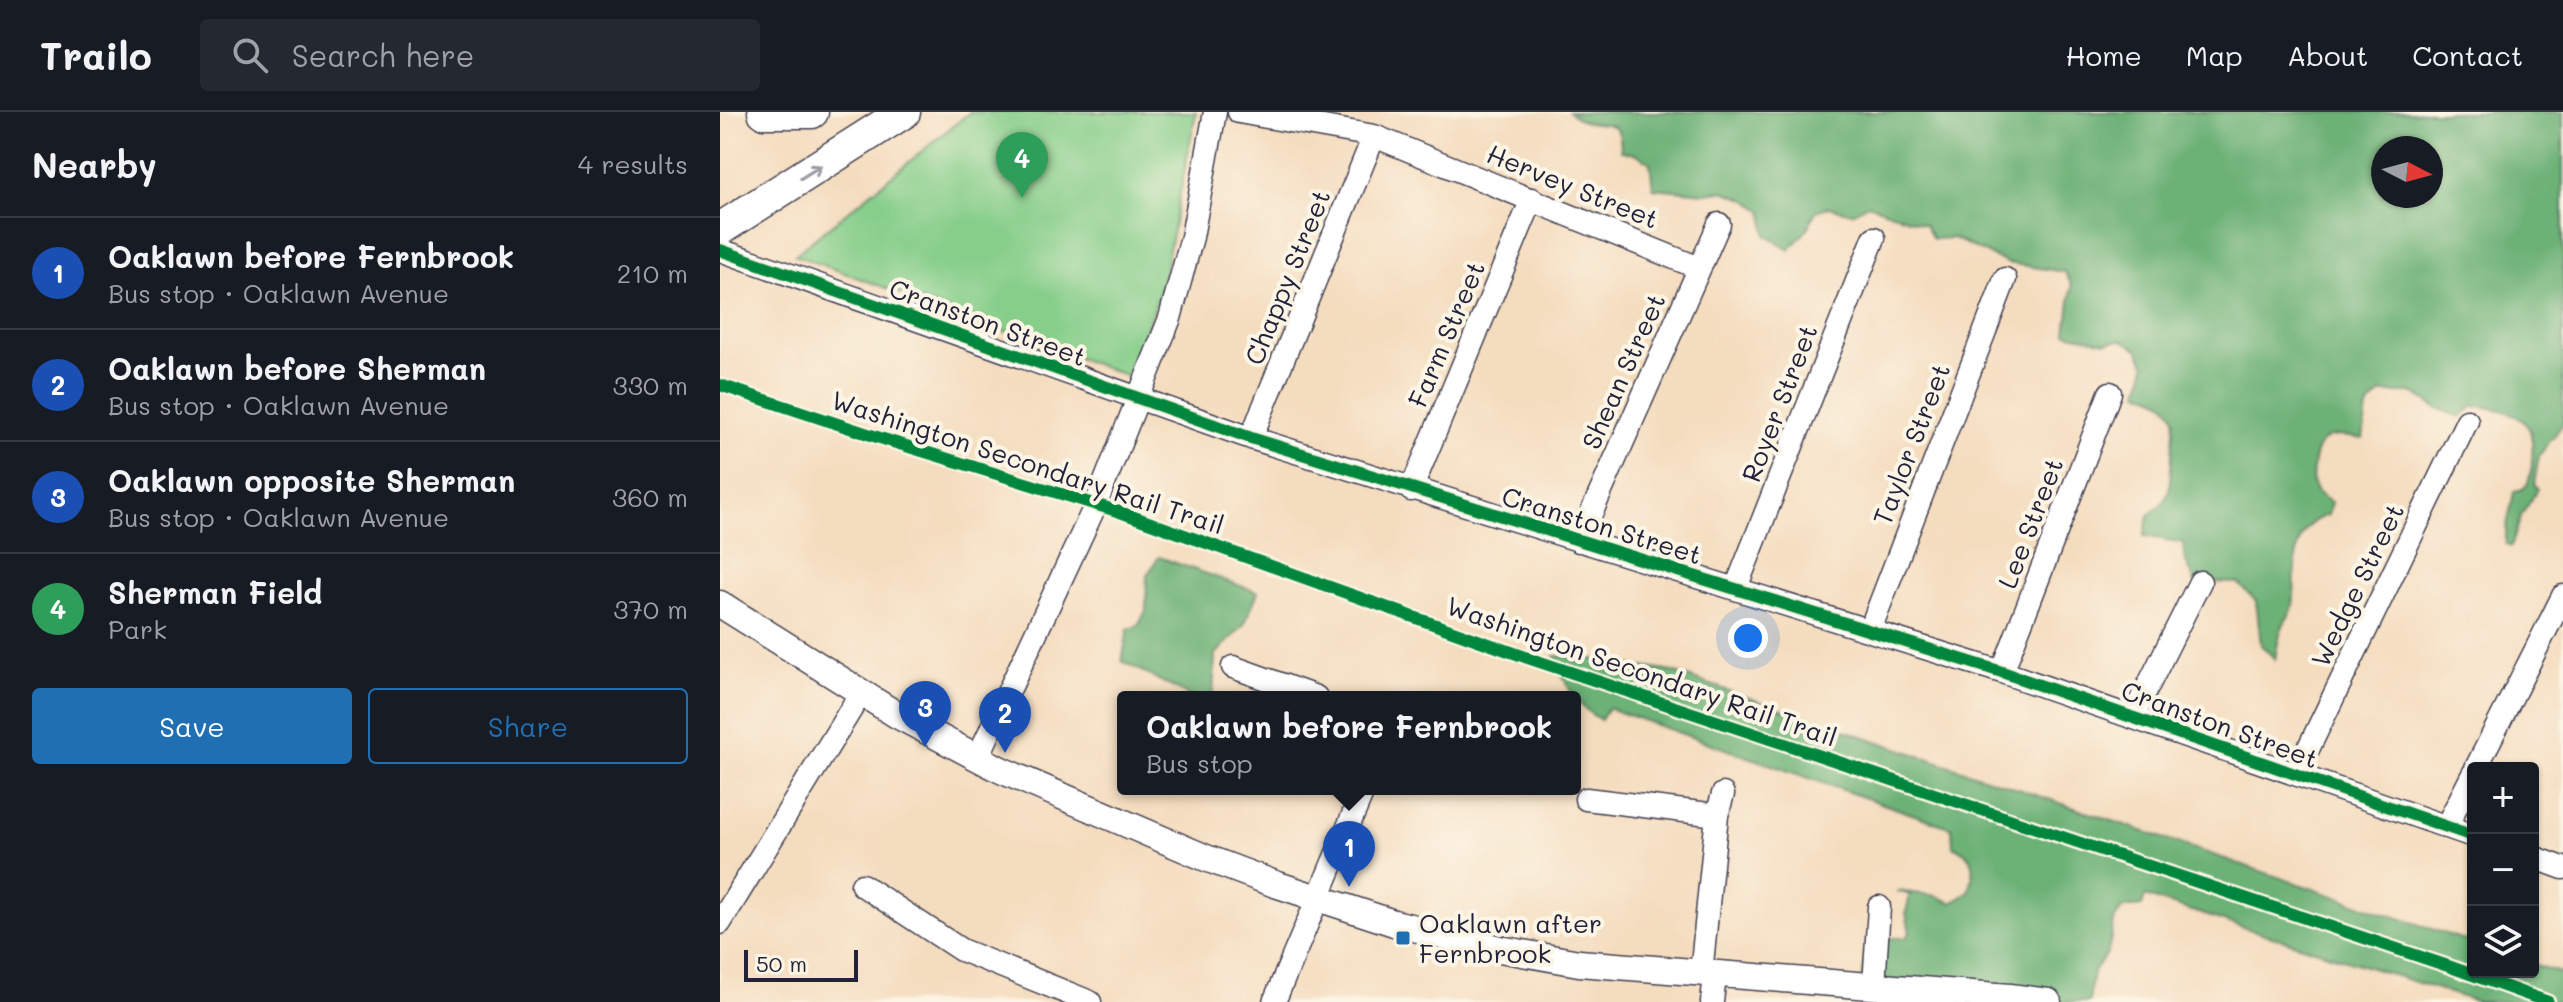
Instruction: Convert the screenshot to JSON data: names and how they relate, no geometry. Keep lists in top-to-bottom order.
{
  "streets": {
    "street": [
      "Hervey Street",
      "Chappy Street",
      "Cranston Street",
      "Farm Street",
      "Shean Street",
      "Royer Street",
      "Taylor Street",
      "Lee Street",
      "Wedge Street"
    ],
    "cycle path": ["Washington Secondary Rail Trail"]
  },
  "crossings": [
    ["Hervey Street", "Chappy Street"],
    ["Hervey Street", "Farm Street"],
    ["Hervey Street", "Shean Street"],
    ["Chappy Street", "Cranston Street"],
    ["Cranston Street", "Farm Street"],
    ["Cranston Street", "Shean Street"],
    ["Cranston Street", "Royer Street"],
    ["Cranston Street", "Taylor Street"],
    ["Cranston Street", "Lee Street"],
    ["Cranston Street", "Wedge Street"]
  ],
  "places": {
    "transit": ["Oaklawn after Fernbrook"]
  },
  "scale_bar": "50 m",
  "north": "right",
  "page": {
    "header": "Trailo",
    "search": "Search here",
    "nav": [
      "Home",
      "Map",
      "About",
      "Contact"
    ],
    "heading": ["Nearby", "4 results"],
    "pins": [
      "4",
      "3",
      "2",
      "1"
    ],
    "list": [
      {
        "mark": "1",
        "name": "Oaklawn before Fernbrook",
        "note": "Bus stop · Oaklawn Avenue",
        "value": "210 m"
      },
      {
        "mark": "2",
        "name": "Oaklawn before Sherman",
        "note": "Bus stop · Oaklawn Avenue",
        "value": "330 m"
      },
      {
        "mark": "3",
        "name": "Oaklawn opposite Sherman",
        "note": "Bus stop · Oaklawn Avenue",
        "value": "360 m"
      },
      {
        "mark": "4",
        "name": "Sherman Field",
        "note": "Park",
        "value": "370 m"
      }
    ],
    "buttons": ["Save", "Share"],
    "popup": ["Oaklawn before Fernbrook", "Bus stop"],
    "map_buttons": ["+", "−"],
    "scale": "50 m"
  }
}
